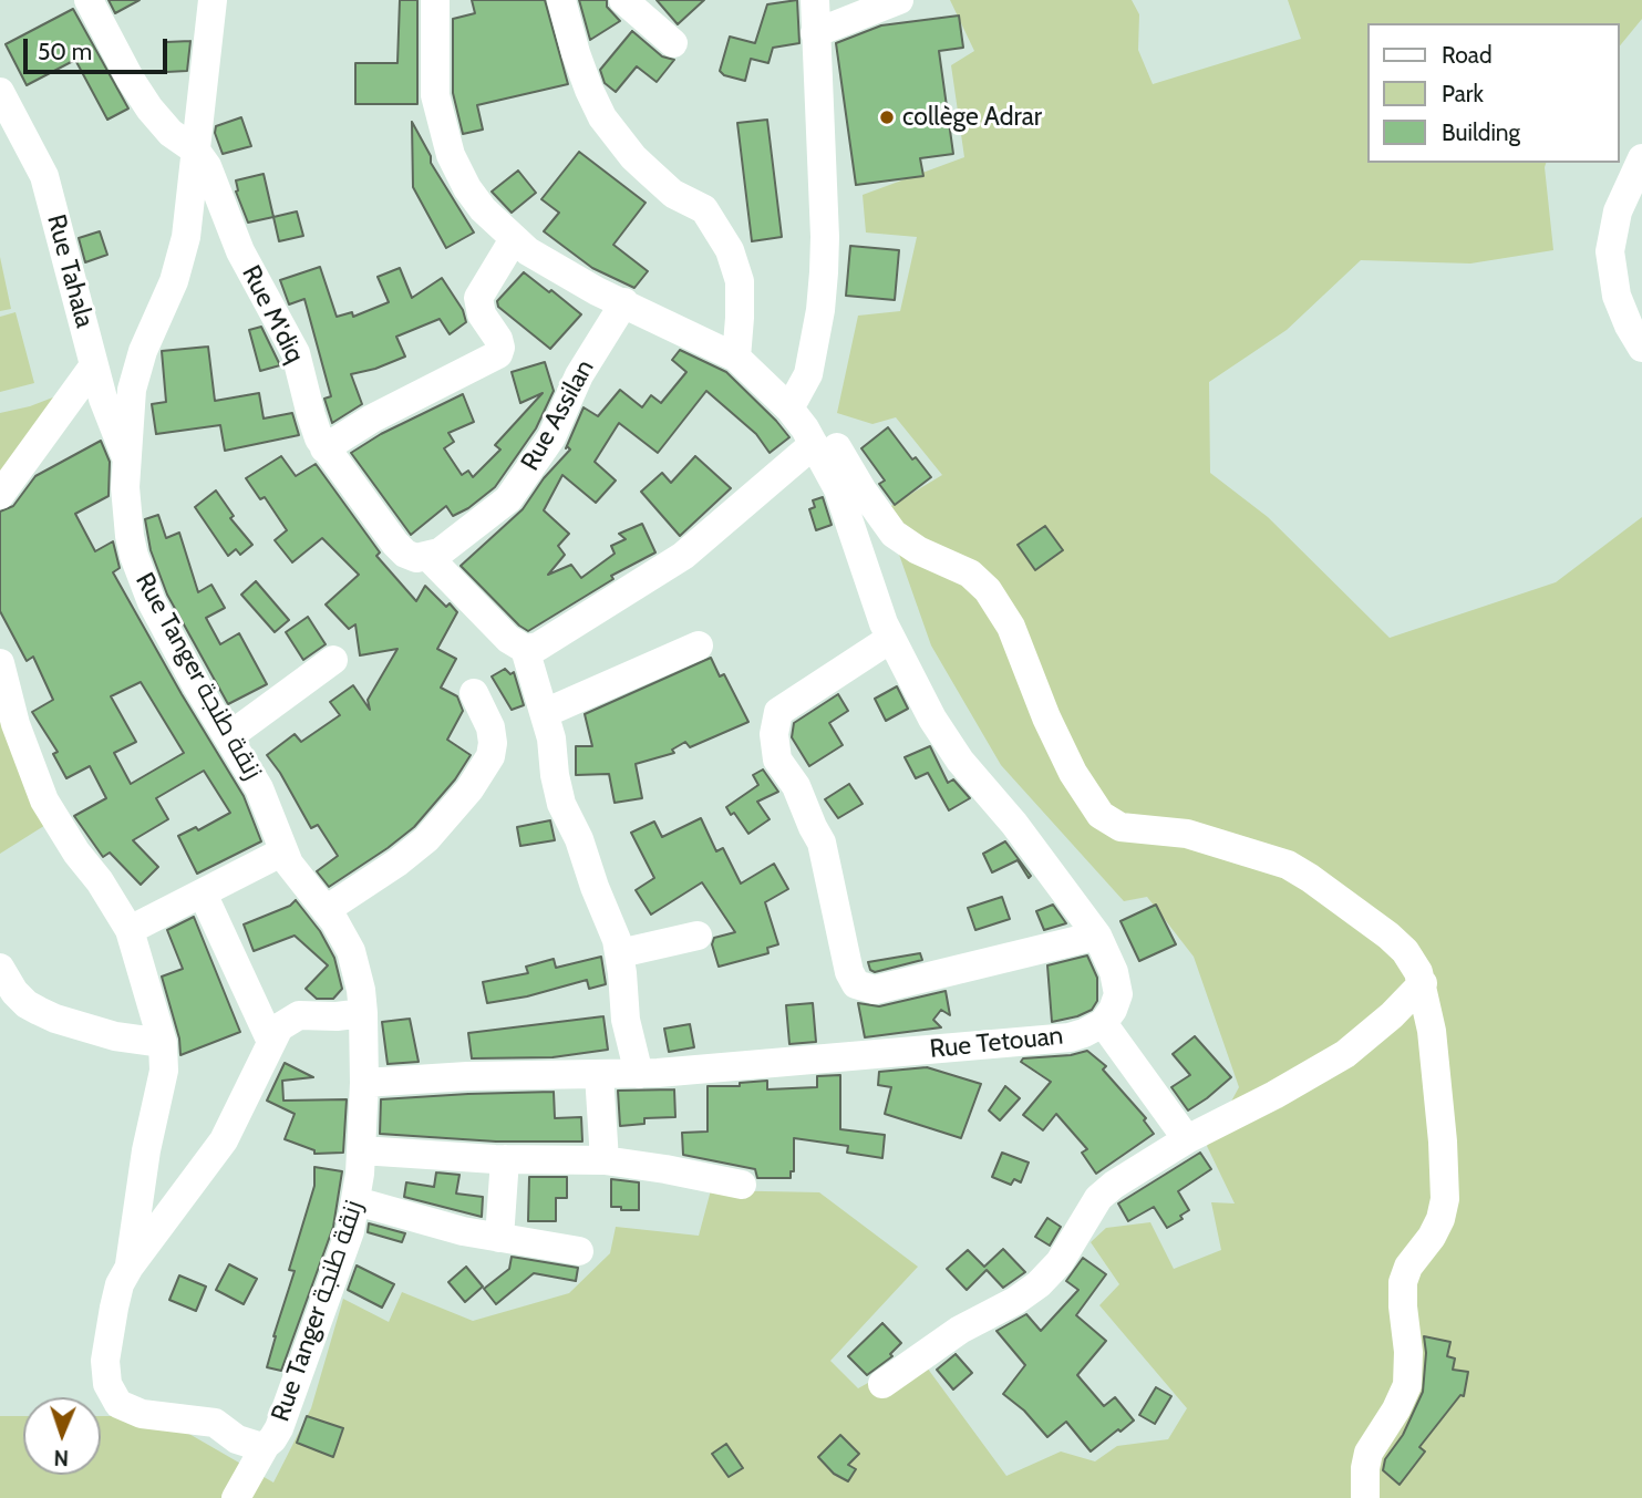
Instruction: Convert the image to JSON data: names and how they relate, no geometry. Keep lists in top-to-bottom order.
{
  "streets": {
    "street": [
      "Rue Tahala",
      "Rue M'diq",
      "Rue Assilan",
      "Rue Tanger زنقة طنجة",
      "Rue Tetouan"
    ]
  },
  "crossings": [
    ["Rue Tahala", "Rue Tanger زنقة طنجة"],
    ["Rue M'diq", "Rue Assilan"],
    ["Rue M'diq", "Rue Tanger زنقة طنجة"],
    ["Rue Tanger زنقة طنجة", "Rue Tetouan"]
  ],
  "places": ["collège Adrar"],
  "legend": ["Road", "Park", "Building"],
  "scale_bar": "50 m",
  "north": "bottom"
}
